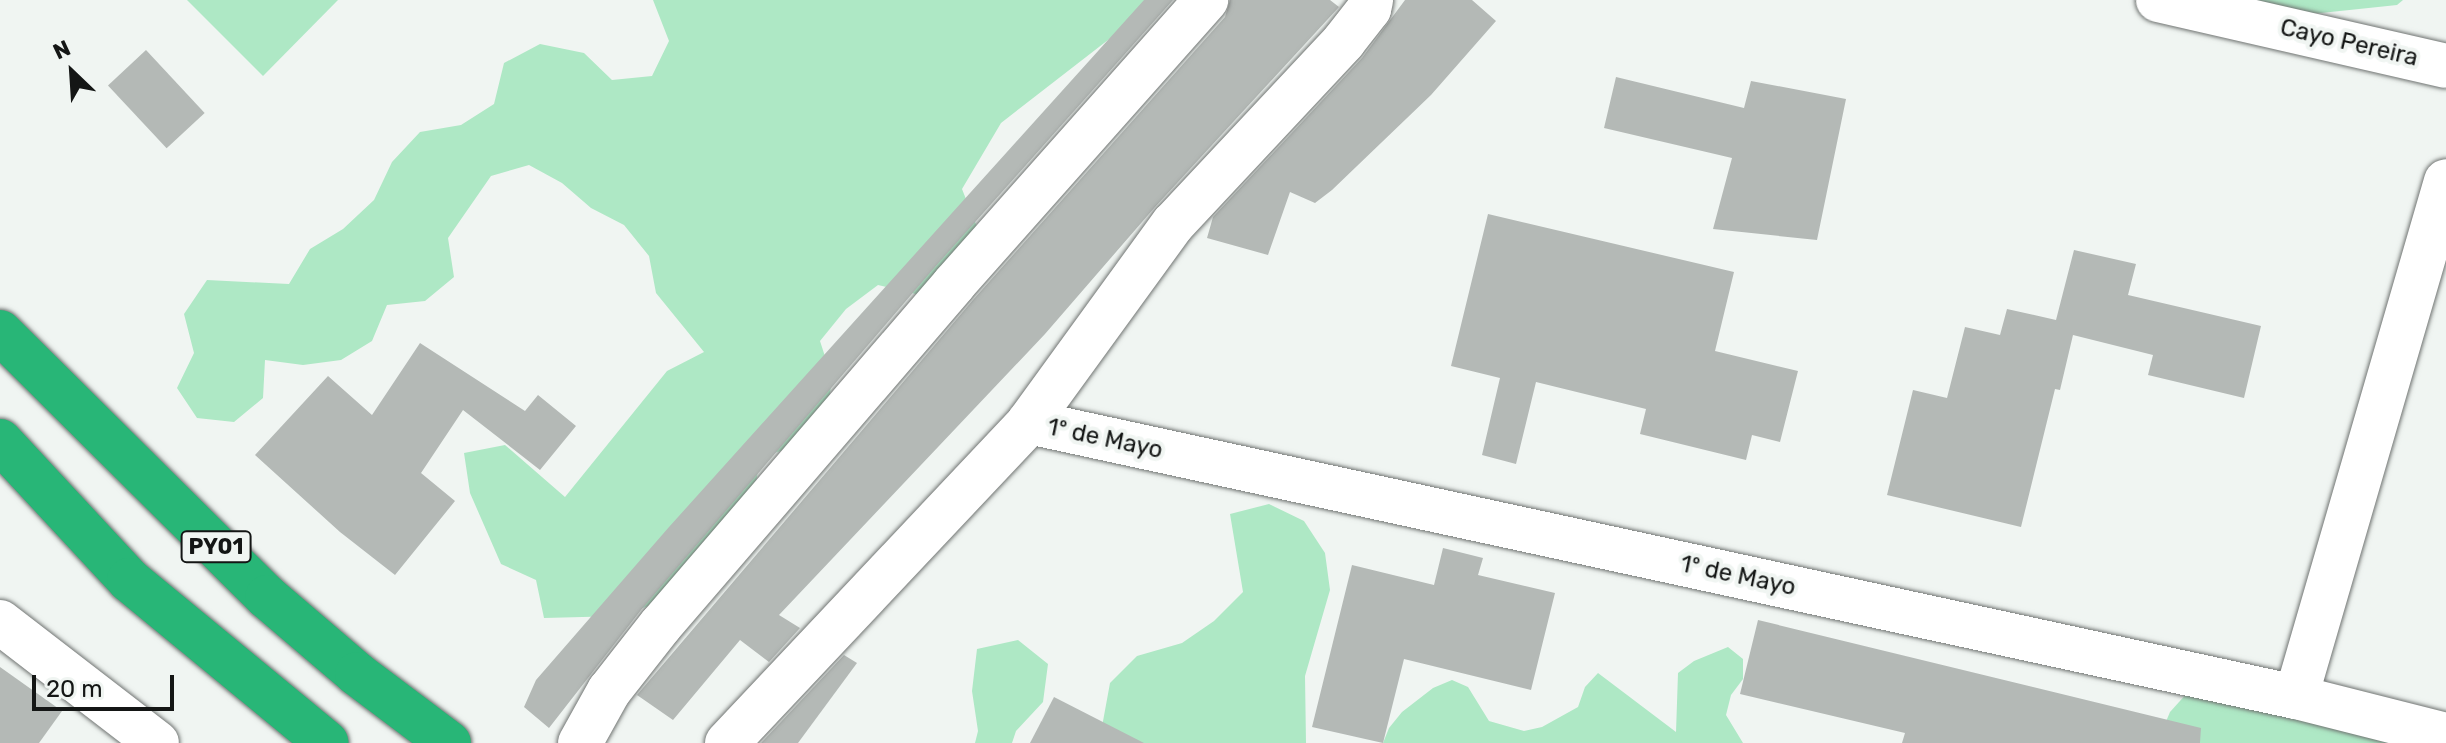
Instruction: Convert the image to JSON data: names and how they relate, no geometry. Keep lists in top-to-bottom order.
{
  "streets": {
    "highway": ["PY01"],
    "street": ["Cayo Pereira", "1º de Mayo"]
  },
  "scale_bar": "20 m",
  "north": "top left"
}
